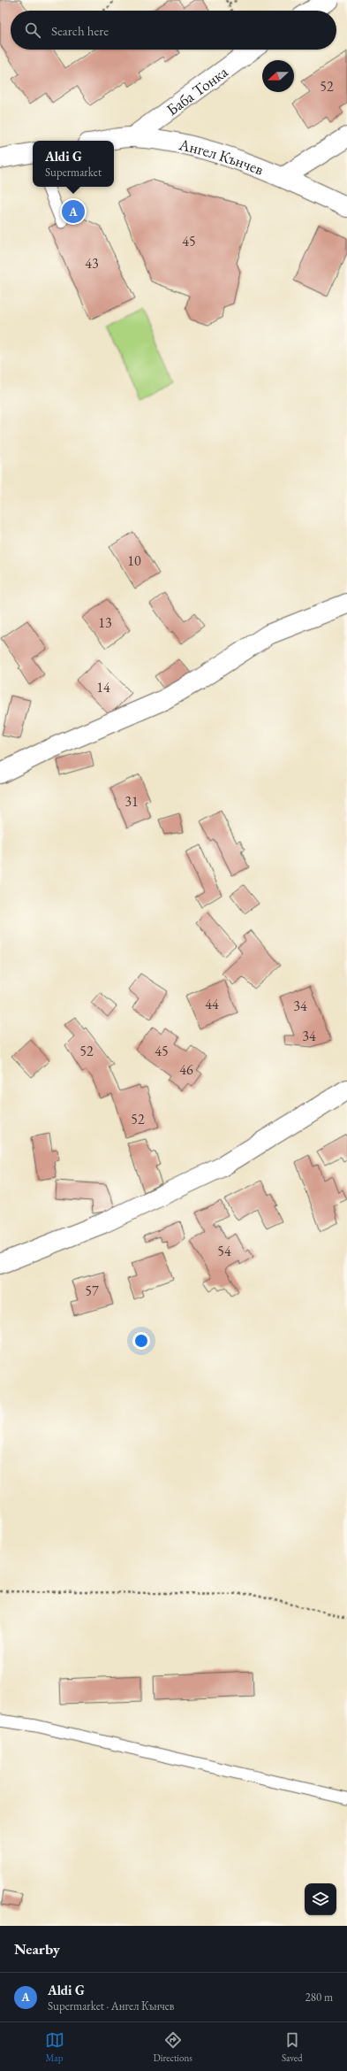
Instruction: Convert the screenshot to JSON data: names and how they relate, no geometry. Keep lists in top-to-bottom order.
{
  "streets": {
    "street": ["Баба Тонка", "Ангел Кънчев"]
  },
  "crossings": [
    ["Баба Тонка", "Ангел Кънчев"]
  ],
  "house_numbers": [
    "52",
    "45",
    "43",
    "10",
    "13",
    "14",
    "31",
    "44",
    "34",
    "34",
    "52",
    "45",
    "46",
    "52",
    "54",
    "57"
  ],
  "north": "left",
  "page": {
    "search": "Search here",
    "popup": ["Aldi G", "Supermarket"],
    "pins": "A",
    "heading": "Nearby",
    "list": [
      {
        "mark": "A",
        "name": "Aldi G",
        "note": "Supermarket · Ангел Кънчев",
        "value": "280 m"
      }
    ],
    "nav": ["Map", "Directions", "Saved"]
  }
}
